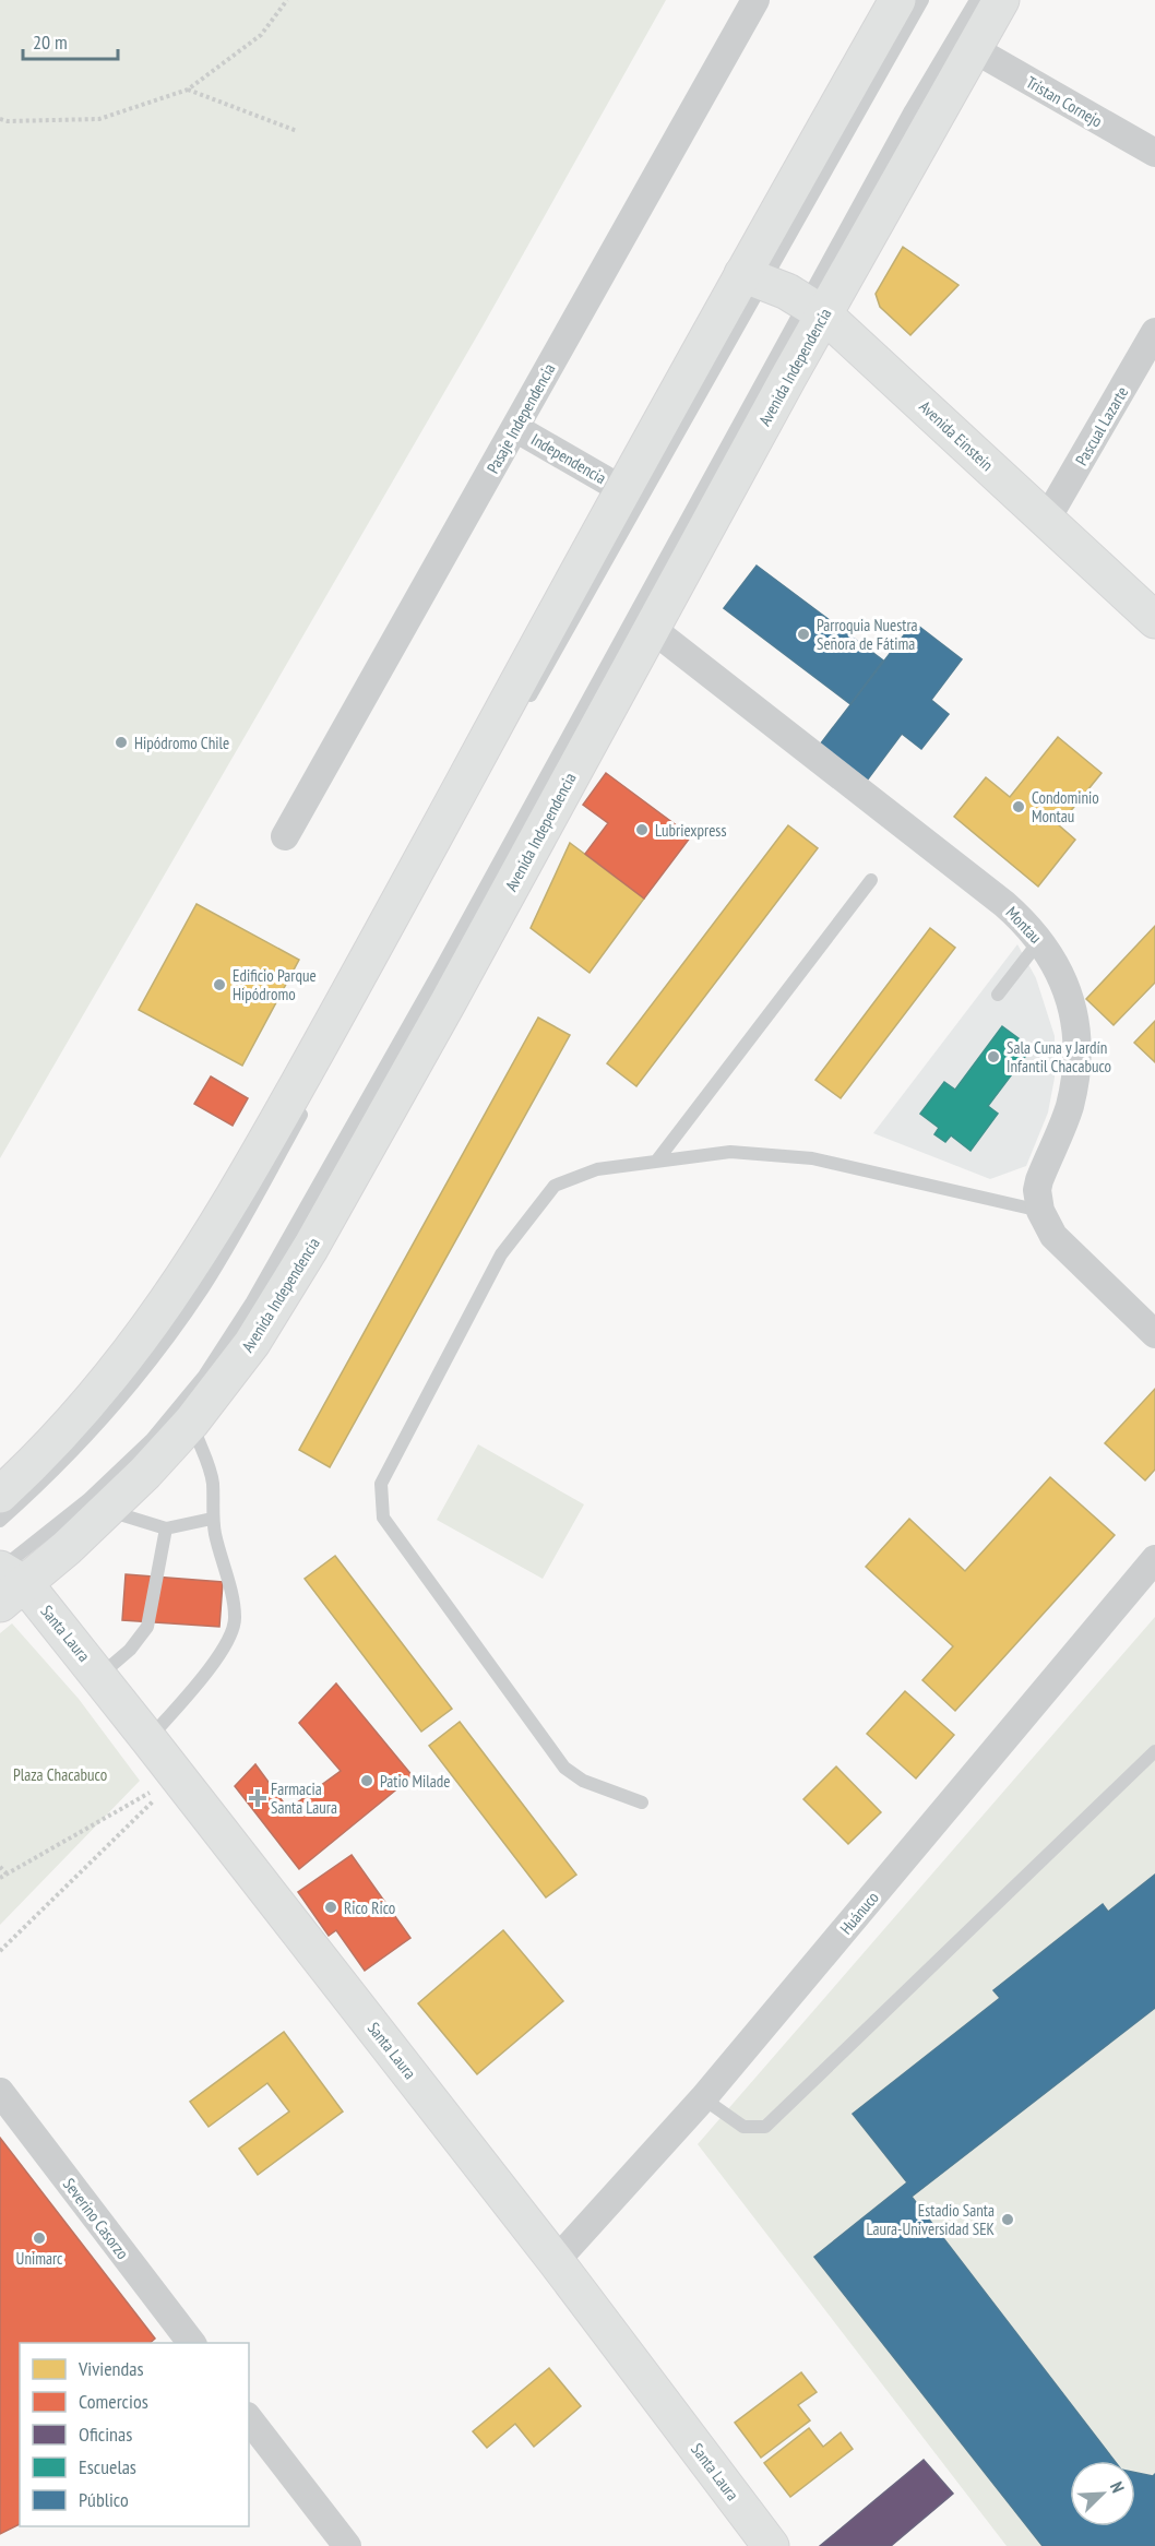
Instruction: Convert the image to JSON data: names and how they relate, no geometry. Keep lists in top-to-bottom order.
{
  "streets": {
    "main road": ["Avenida Independencia", "Avenida Einstein", "Santa Laura"],
    "street": [
      "Tristan Cornejo",
      "Pasaje Independencia",
      "Pascual Lazarte",
      "Independencia",
      "Montau",
      "Huánuco",
      "Severino Casorzo"
    ]
  },
  "crossings": [
    ["Tristan Cornejo", "Avenida Independencia"],
    ["Avenida Independencia", "Avenida Einstein"],
    ["Avenida Independencia", "Montau"],
    ["Avenida Independencia", "Santa Laura"],
    ["Pasaje Independencia", "Independencia"],
    ["Pascual Lazarte", "Avenida Einstein"],
    ["Santa Laura", "Huánuco"]
  ],
  "parks": ["Plaza Chacabuco"],
  "places": {
    "other": [
      "Parroquia Nuestra Señora de Fátima",
      "Hipódromo Chile",
      "Condominio Montau",
      "Lubriexpress",
      "Edificio Parque Hipódromo",
      "Sala Cuna y Jardín Infantil Chacabuco",
      "Patio Milade",
      "Rico Rico",
      "Estadio Santa Laura-Universidad SEK",
      "Unimarc"
    ],
    "health": ["Farmacia Santa Laura"]
  },
  "legend": [
    "Viviendas",
    "Comercios",
    "Oficinas",
    "Escuelas",
    "Público"
  ],
  "scale_bar": "20 m",
  "north": "top right"
}
